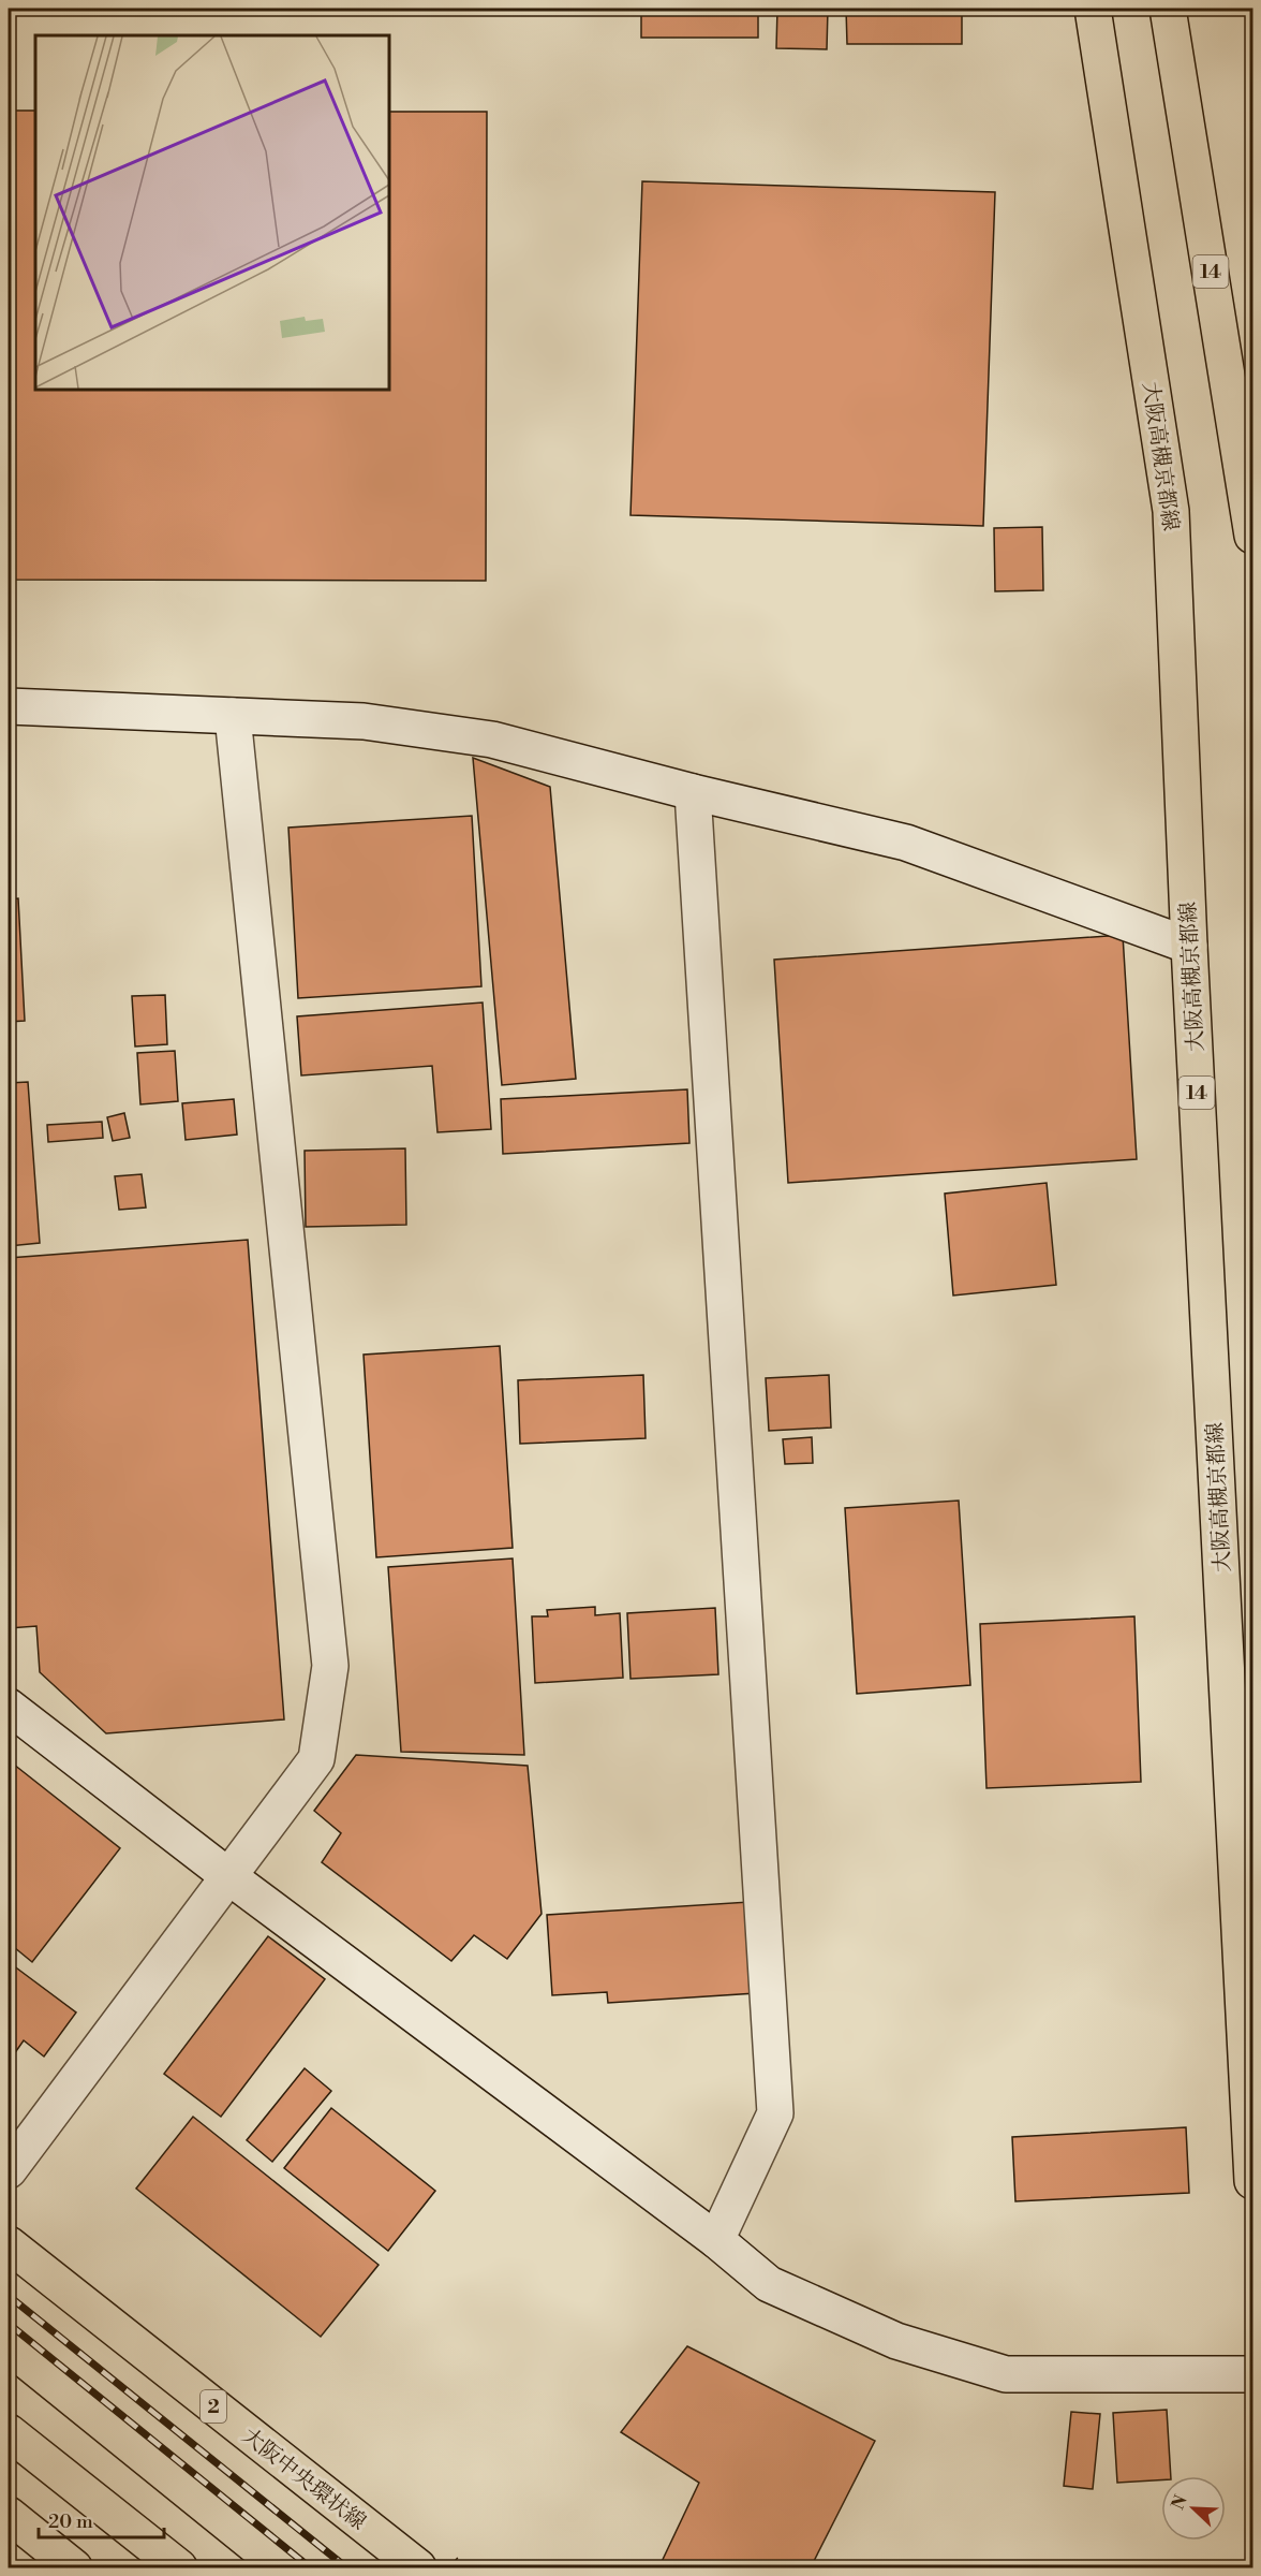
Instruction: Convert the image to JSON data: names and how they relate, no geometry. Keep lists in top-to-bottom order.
{
  "streets": {
    "main road": [
      "14",
      "大阪高槻京都線",
      "2",
      "大阪中央環状線"
    ]
  },
  "scale_bar": "20 m",
  "north": "top left"
}
